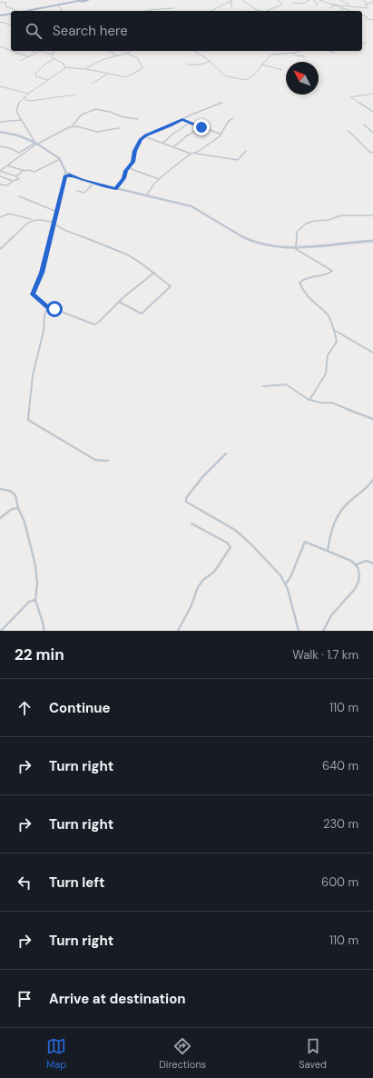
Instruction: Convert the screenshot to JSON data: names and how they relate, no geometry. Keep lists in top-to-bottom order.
{
  "north": "top left",
  "page": {
    "search": "Search here",
    "heading": ["22 min", "Walk · 1.7 km"],
    "list": [
      ["Continue", "110 m"],
      ["Turn right", "640 m"],
      ["Turn right", "230 m"],
      ["Turn left", "600 m"],
      ["Turn right", "110 m"],
      "Arrive at destination"
    ],
    "nav": ["Map", "Directions", "Saved"]
  }
}
